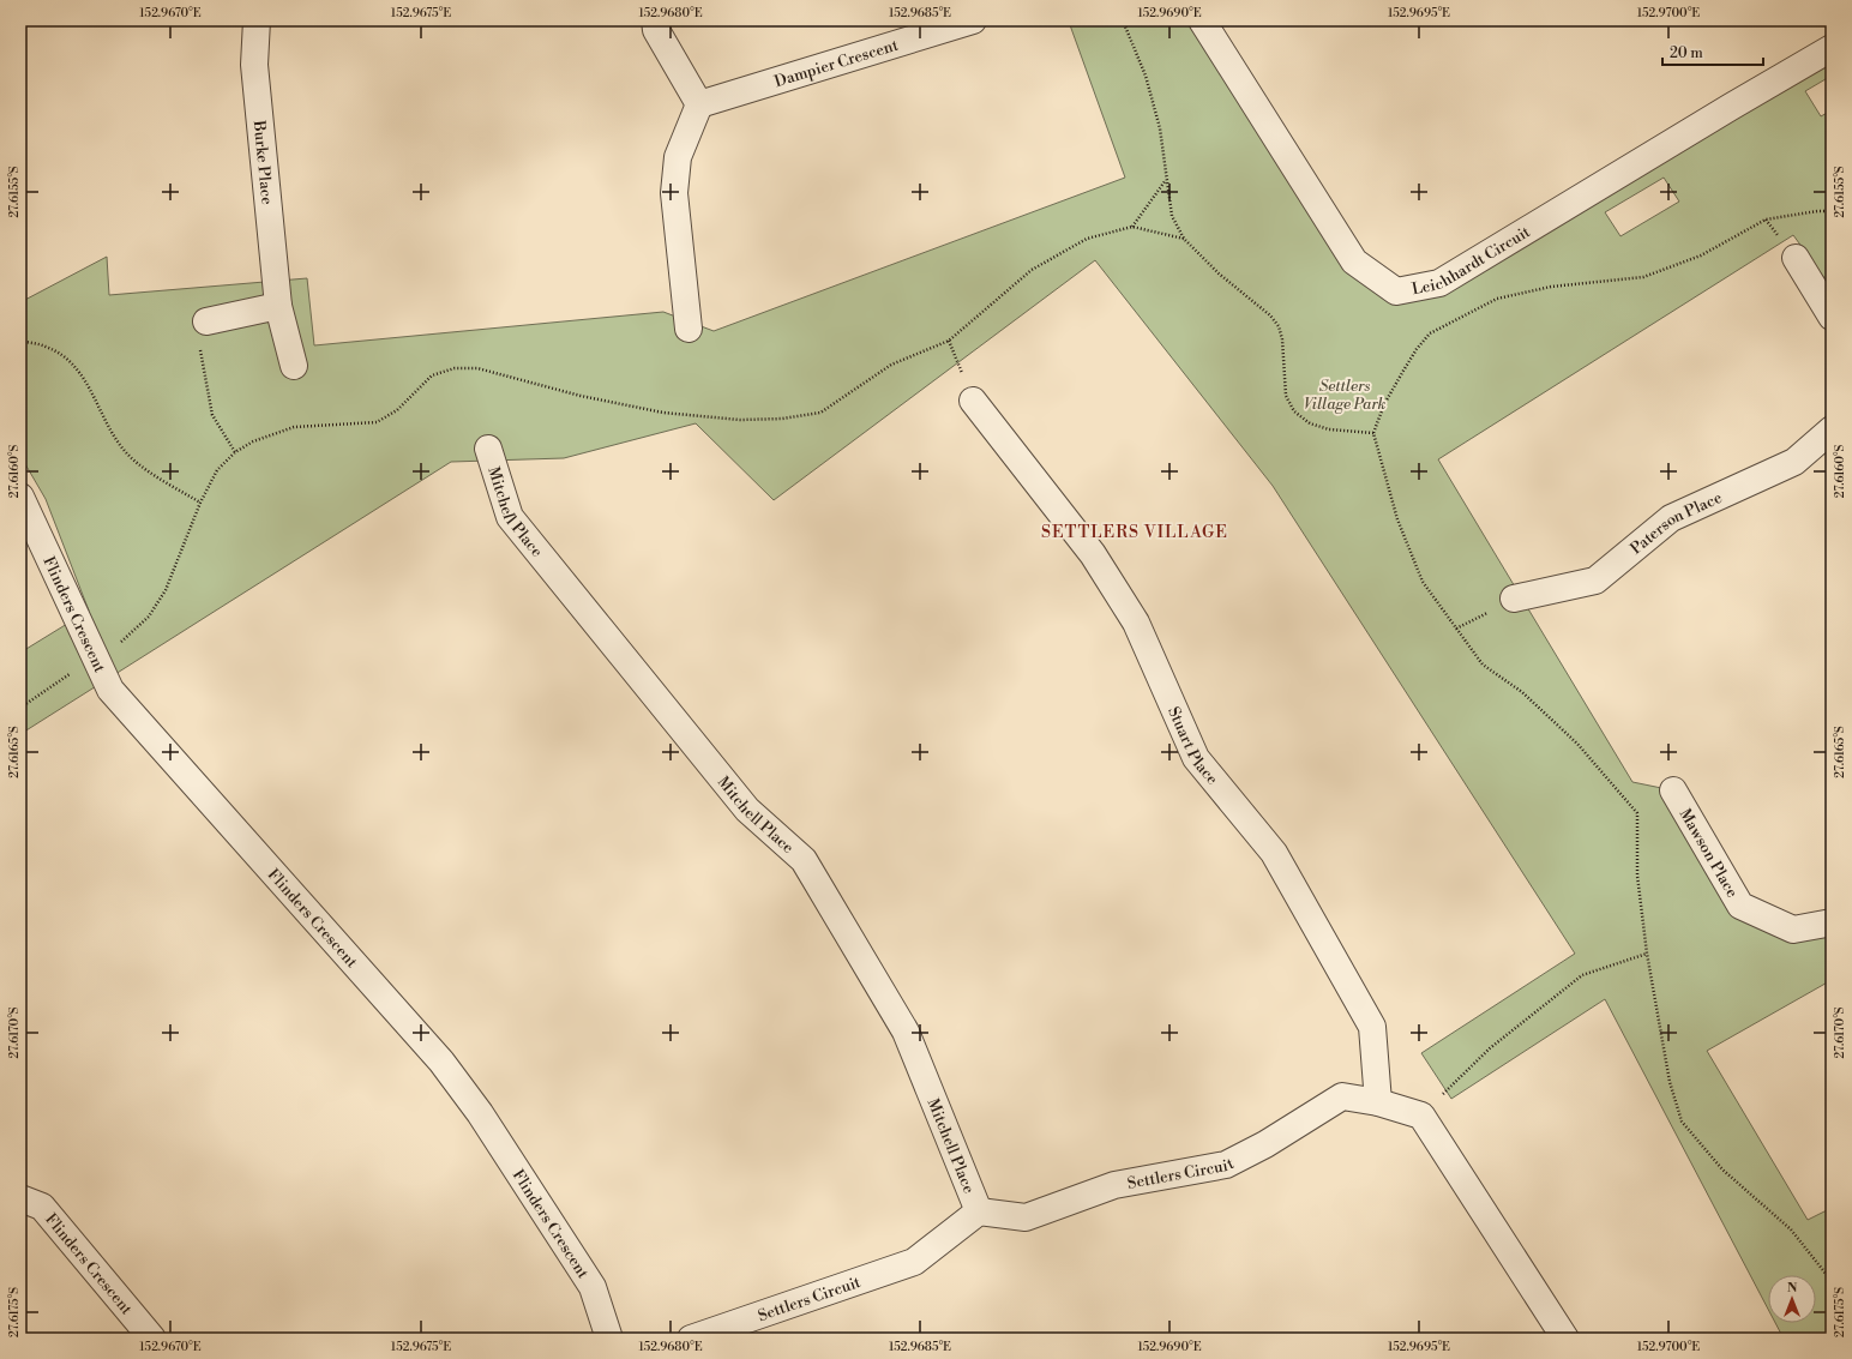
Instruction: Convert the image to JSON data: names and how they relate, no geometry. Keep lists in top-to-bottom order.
{
  "streets": {
    "street": [
      "Dampier Crescent",
      "Burke Place",
      "Leichhardt Circuit",
      "Mitchell Place",
      "Paterson Place",
      "Flinders Crescent",
      "Stuart Place",
      "Mawson Place",
      "Settlers Circuit"
    ]
  },
  "crossings": [
    ["Mitchell Place", "Settlers Circuit"],
    ["Stuart Place", "Settlers Circuit"]
  ],
  "districts": ["SETTLERS VILLAGE"],
  "parks": ["Settlers Village Park"],
  "scale_bar": "20 m",
  "north": "top",
  "coordinates": [
    "152.9670°E",
    "152.9675°E",
    "152.9680°E",
    "152.9685°E",
    "152.9690°E",
    "152.9695°E",
    "152.9700°E",
    "27.6155°S",
    "27.6160°S",
    "27.6165°S",
    "27.6170°S",
    "27.6175°S"
  ]
}
